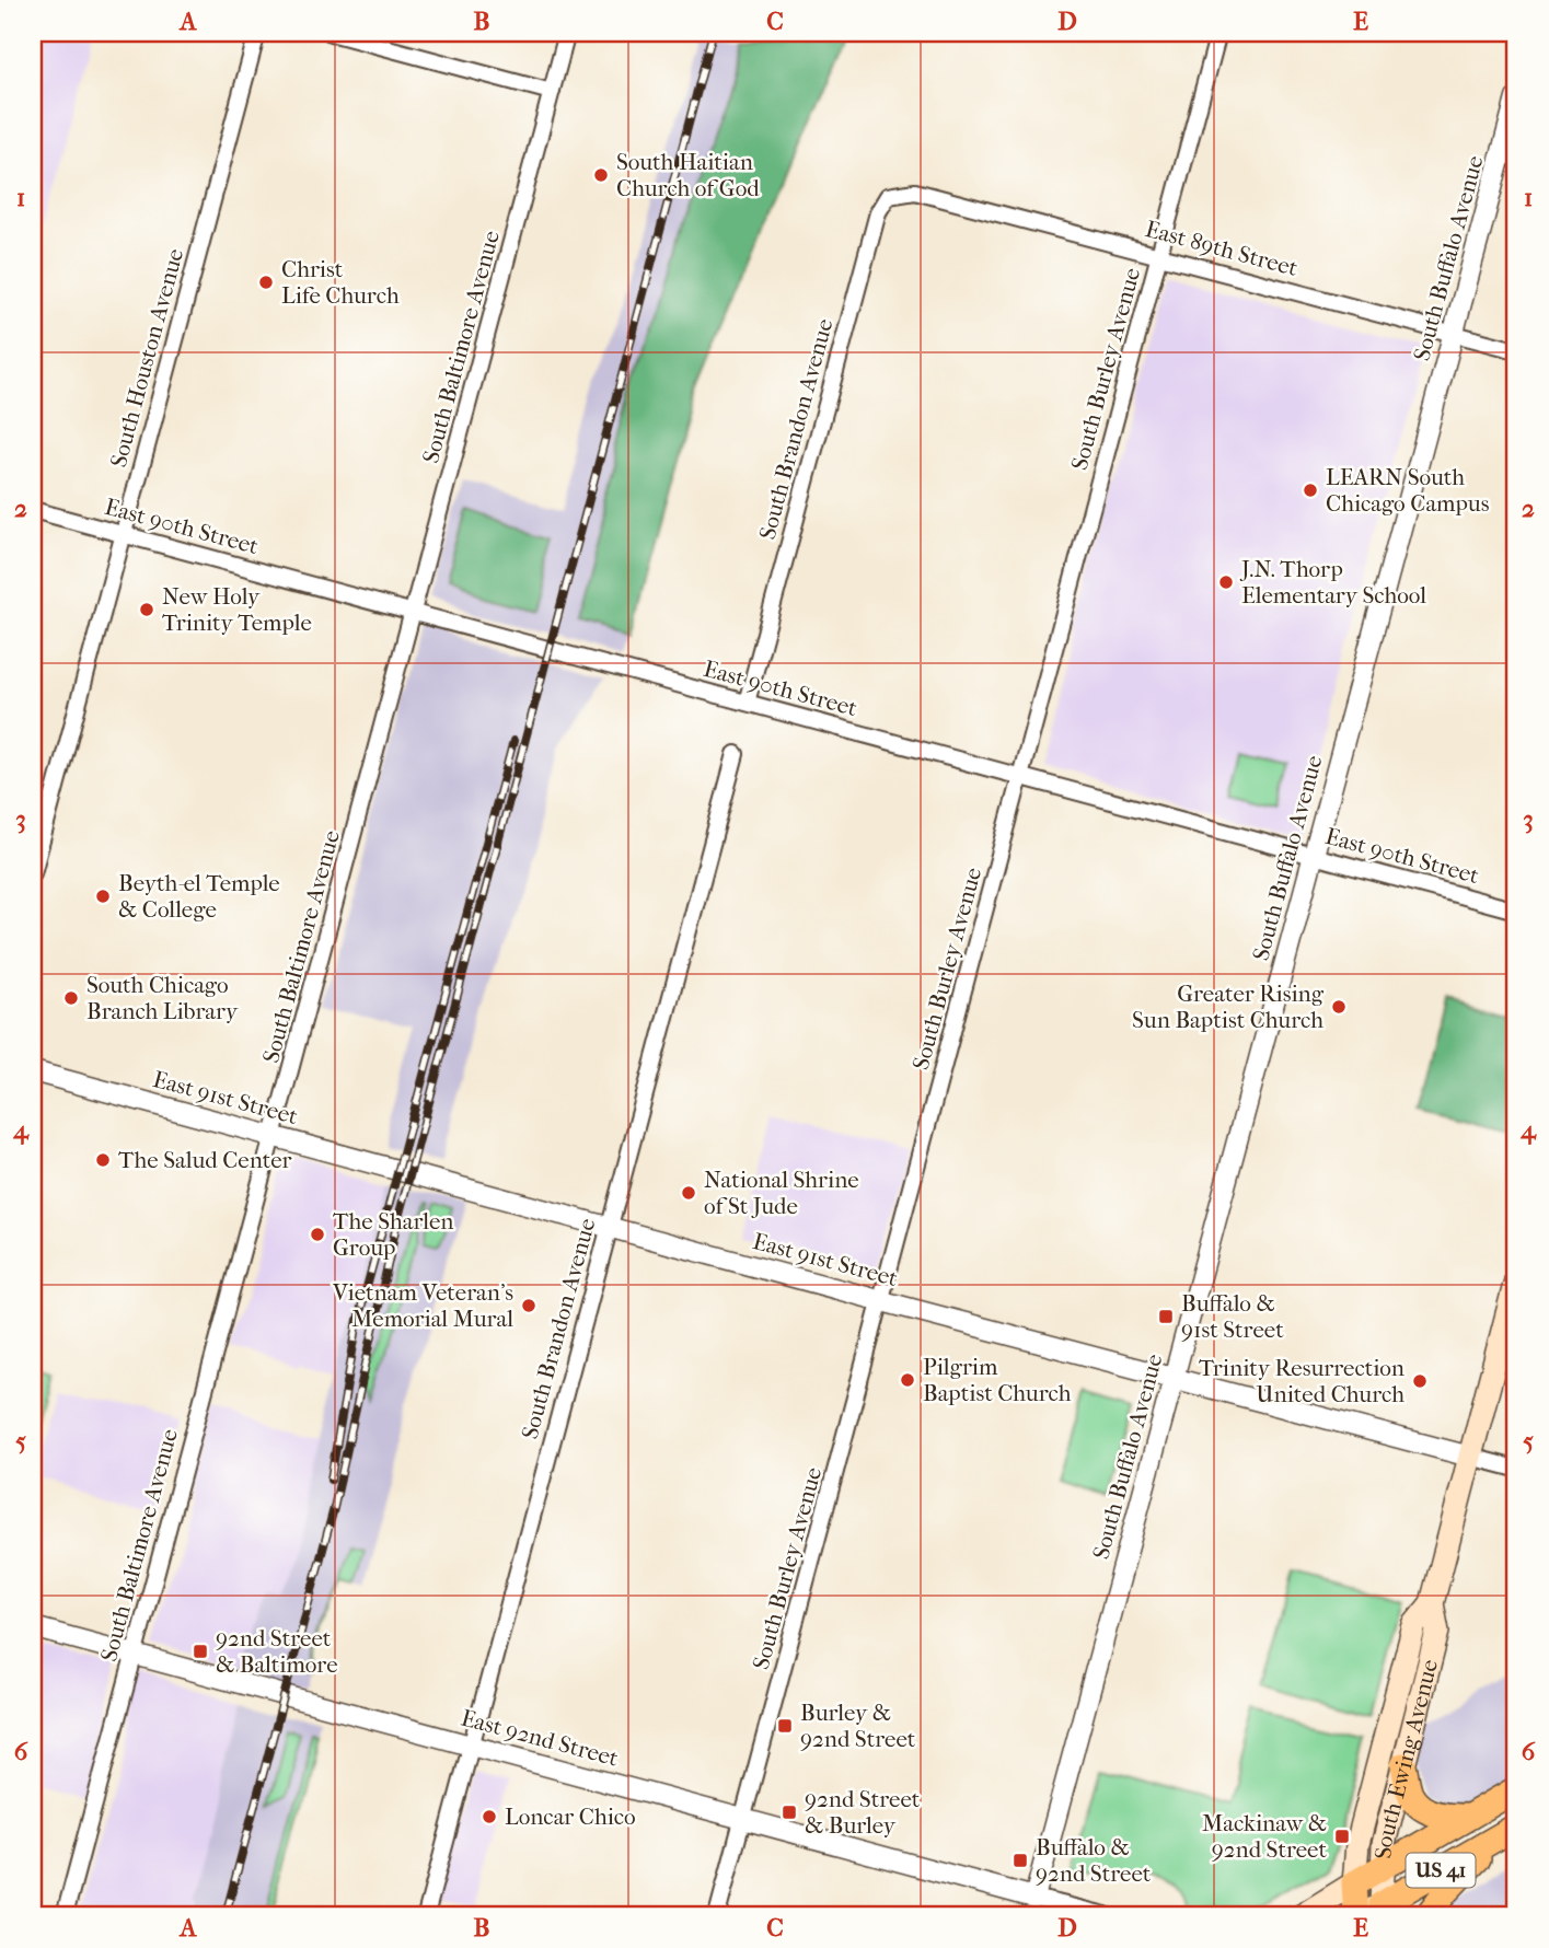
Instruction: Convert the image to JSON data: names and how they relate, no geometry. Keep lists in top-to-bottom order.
{
  "streets": {
    "main road": ["South Ewing Avenue", "US 41"],
    "street": [
      "East 89th Street",
      "South Buffalo Avenue",
      "South Baltimore Avenue",
      "South Houston Avenue",
      "South Burley Avenue",
      "South Brandon Avenue",
      "East 90th Street",
      "East 91st Street",
      "East 92nd Street"
    ]
  },
  "crossings": [
    ["East 89th Street", "South Buffalo Avenue"],
    ["East 89th Street", "South Burley Avenue"],
    ["East 89th Street", "South Brandon Avenue"],
    ["South Buffalo Avenue", "East 90th Street"],
    ["South Buffalo Avenue", "East 91st Street"],
    ["South Buffalo Avenue", "East 92nd Street"],
    ["South Baltimore Avenue", "East 90th Street"],
    ["South Baltimore Avenue", "East 91st Street"],
    ["South Baltimore Avenue", "East 92nd Street"],
    ["South Houston Avenue", "East 90th Street"],
    ["South Burley Avenue", "East 90th Street"],
    ["South Burley Avenue", "East 91st Street"],
    ["South Burley Avenue", "East 92nd Street"],
    ["South Brandon Avenue", "East 90th Street"],
    ["South Brandon Avenue", "East 91st Street"],
    ["South Brandon Avenue", "East 92nd Street"],
    ["South Ewing Avenue", "US 41"]
  ],
  "places": {
    "other": [
      "South Haitian Church of God",
      "Christ Life Church",
      "LEARN South Chicago Campus",
      "J.N. Thorp Elementary School",
      "New Holy Trinity Temple",
      "Beyth-el Temple & College",
      "South Chicago Branch Library",
      "Greater Rising Sun Baptist Church",
      "The Salud Center",
      "National Shrine of St Jude",
      "The Sharlen Group",
      "Vietnam Veteran's Memorial Mural",
      "Pilgrim Baptist Church",
      "Trinity Resurrection United Church",
      "Loncar Chico"
    ],
    "transit": [
      "Buffalo & 91st Street",
      "92nd Street & Baltimore",
      "Burley & 92nd Street",
      "92nd Street & Burley",
      "Mackinaw & 92nd Street",
      "Buffalo & 92nd Street"
    ]
  },
  "grid": {
    "columns": [
      "A",
      "B",
      "C",
      "D",
      "E"
    ],
    "rows": [
      "1",
      "2",
      "3",
      "4",
      "5",
      "6"
    ]
  }
}
